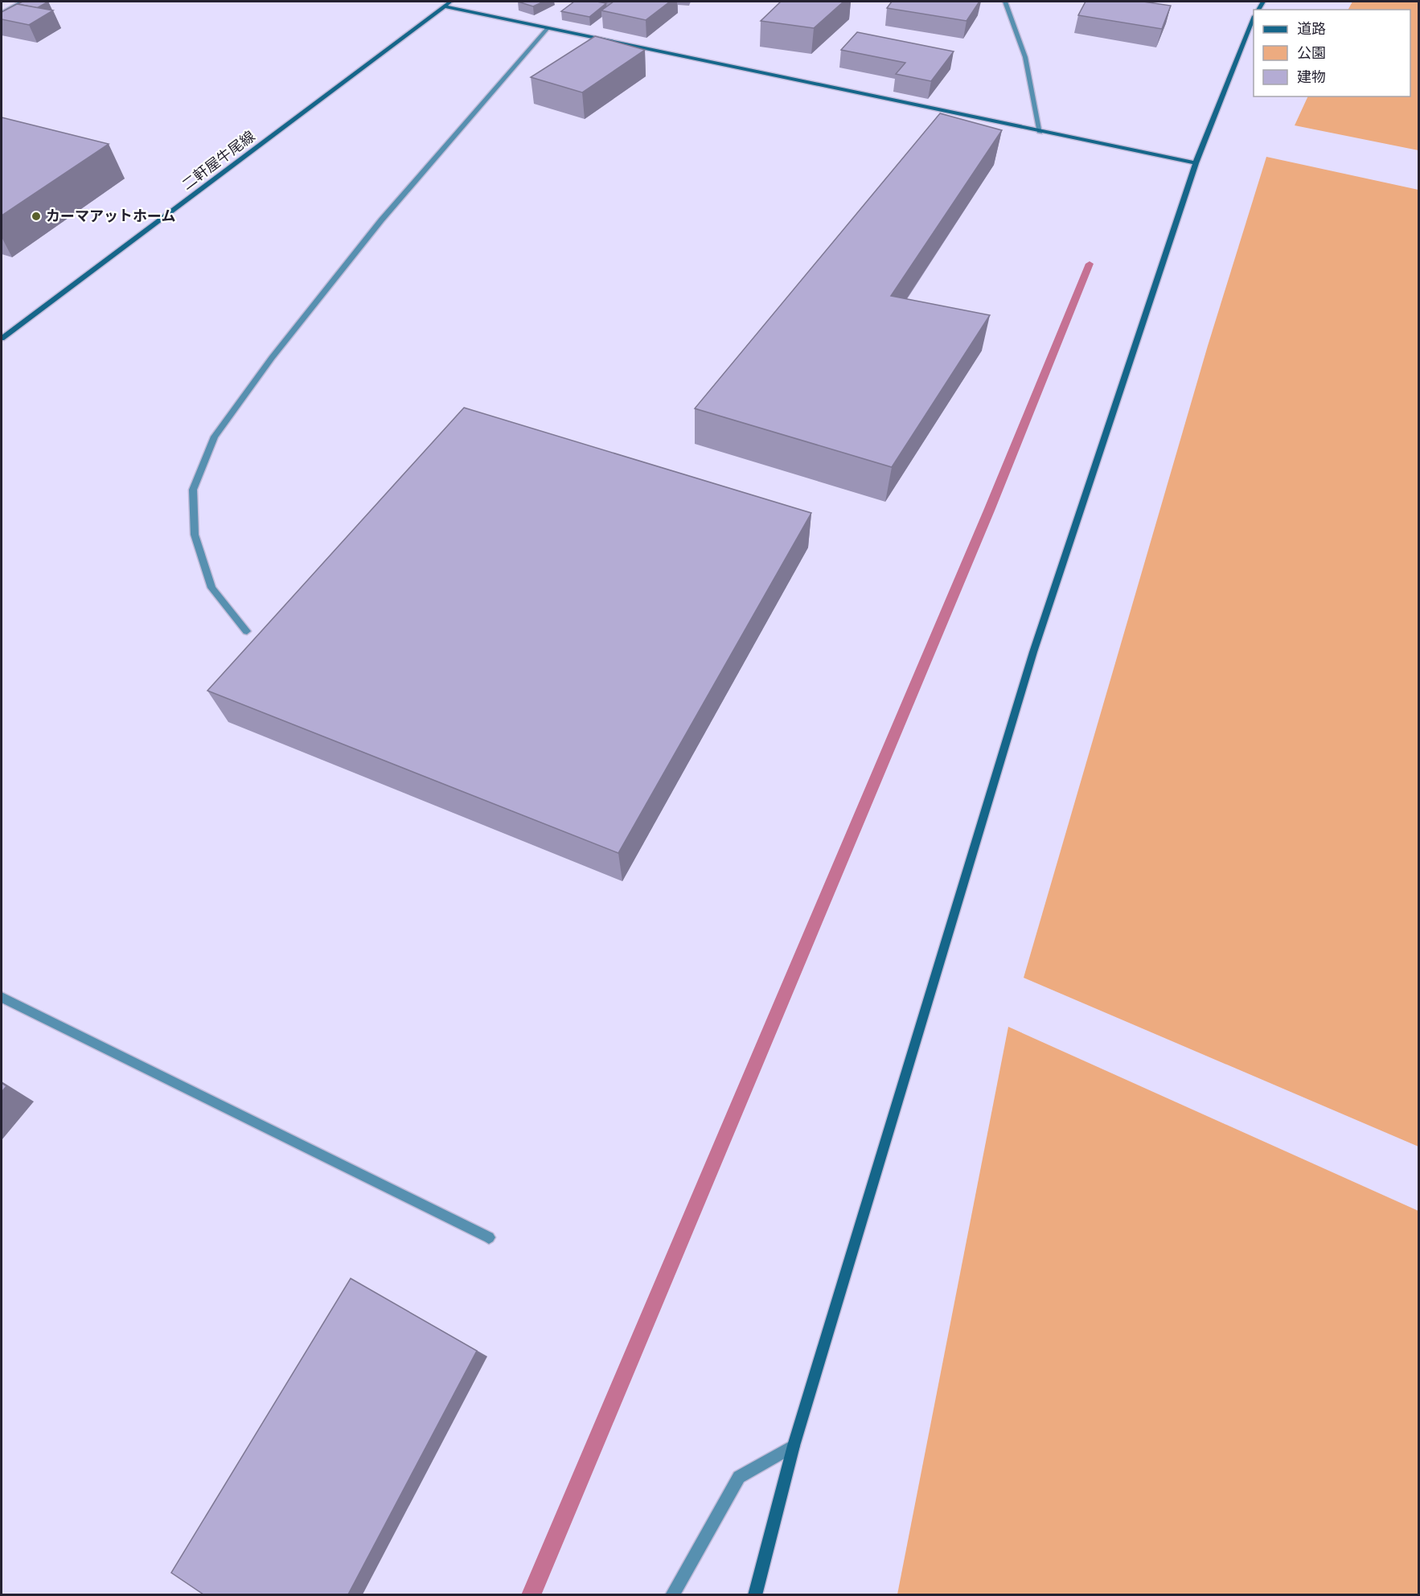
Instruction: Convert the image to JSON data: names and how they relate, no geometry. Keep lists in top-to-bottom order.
{
  "streets": {
    "street": ["二軒屋牛尾線"]
  },
  "places": ["カーマアットホーム"],
  "legend": ["道路", "公園", "建物"]
}
